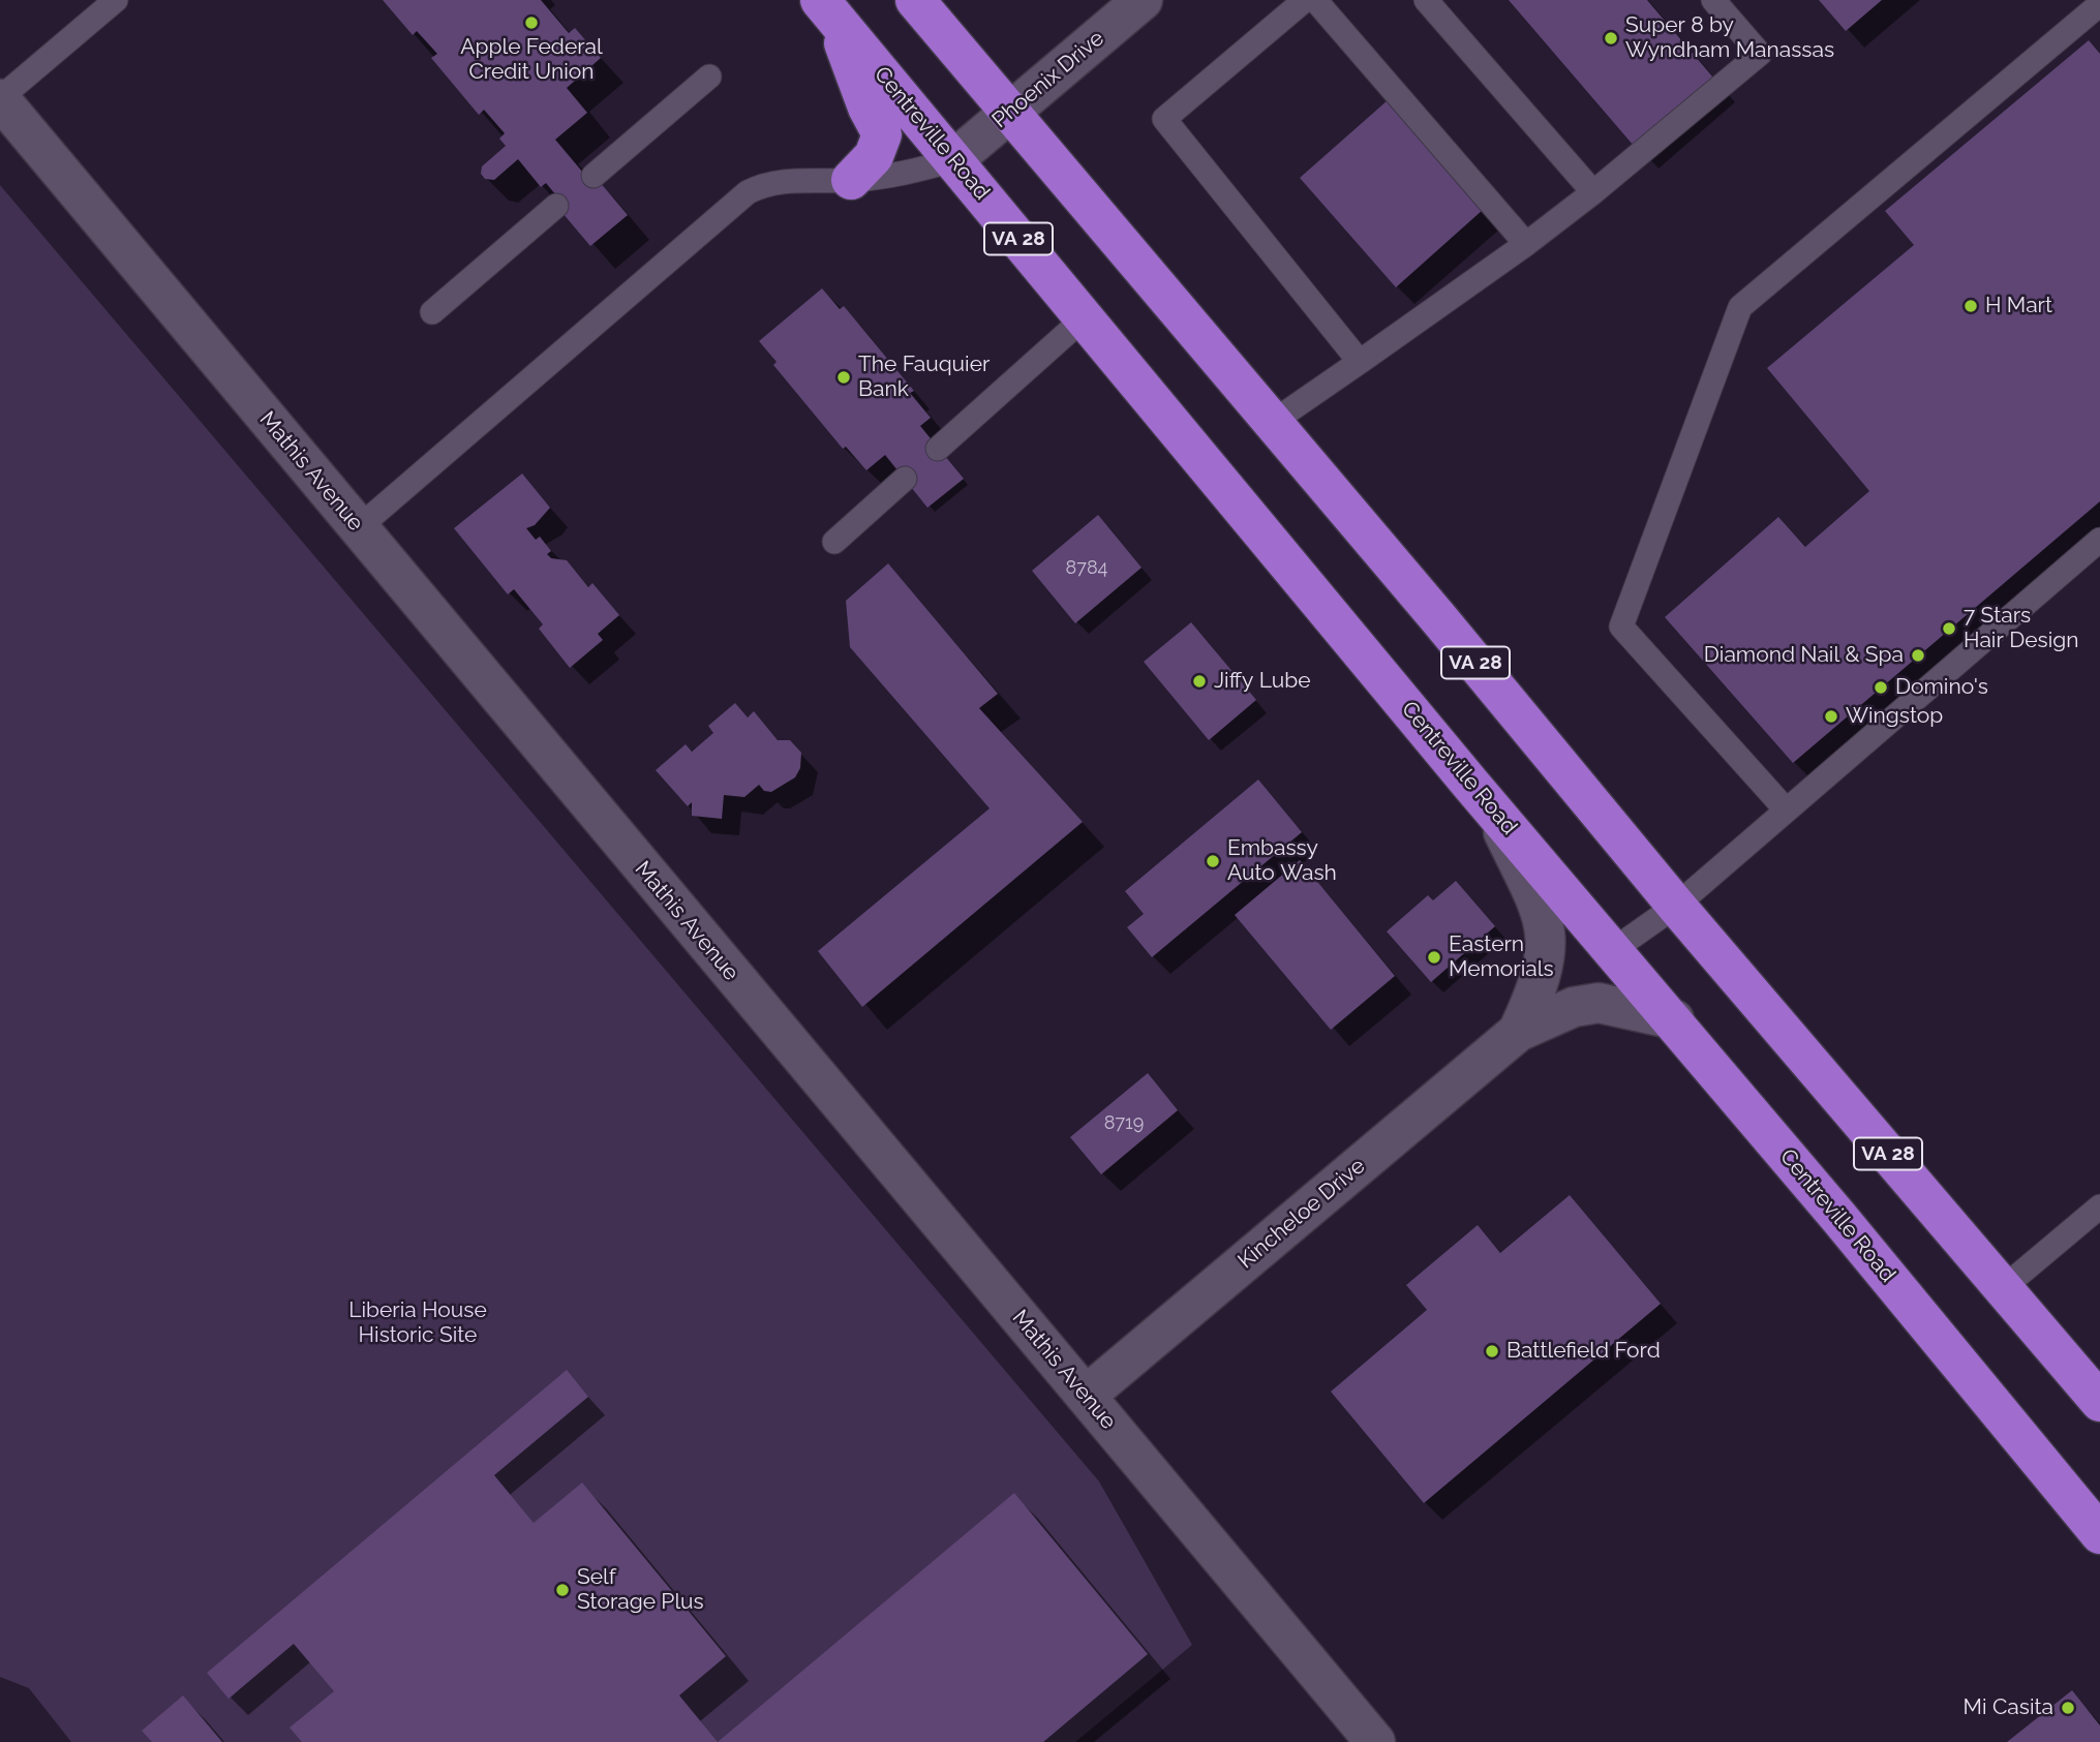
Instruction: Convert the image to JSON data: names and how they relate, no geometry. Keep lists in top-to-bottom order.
{
  "streets": {
    "highway": ["Centreville Road", "VA 28"],
    "street": ["Phoenix Drive", "Mathis Avenue", "Kincheloe Drive"]
  },
  "crossings": [
    ["Phoenix Drive", "Centreville Road"],
    ["Phoenix Drive", "VA 28"],
    ["Centreville Road", "Kincheloe Drive"],
    ["Mathis Avenue", "Kincheloe Drive"]
  ],
  "parks": ["Liberia House Historic Site"],
  "places": [
    "Apple Federal Credit Union",
    "Super 8 by Wyndham Manassas",
    "H Mart",
    "The Fauquier Bank",
    "7 Stars Hair Design",
    "Diamond Nail & Spa",
    "Jiffy Lube",
    "Domino's",
    "Wingstop",
    "Embassy Auto Wash",
    "Eastern Memorials",
    "Battlefield Ford",
    "Self Storage Plus",
    "Mi Casita"
  ],
  "house_numbers": ["8784", "8719"]
}
